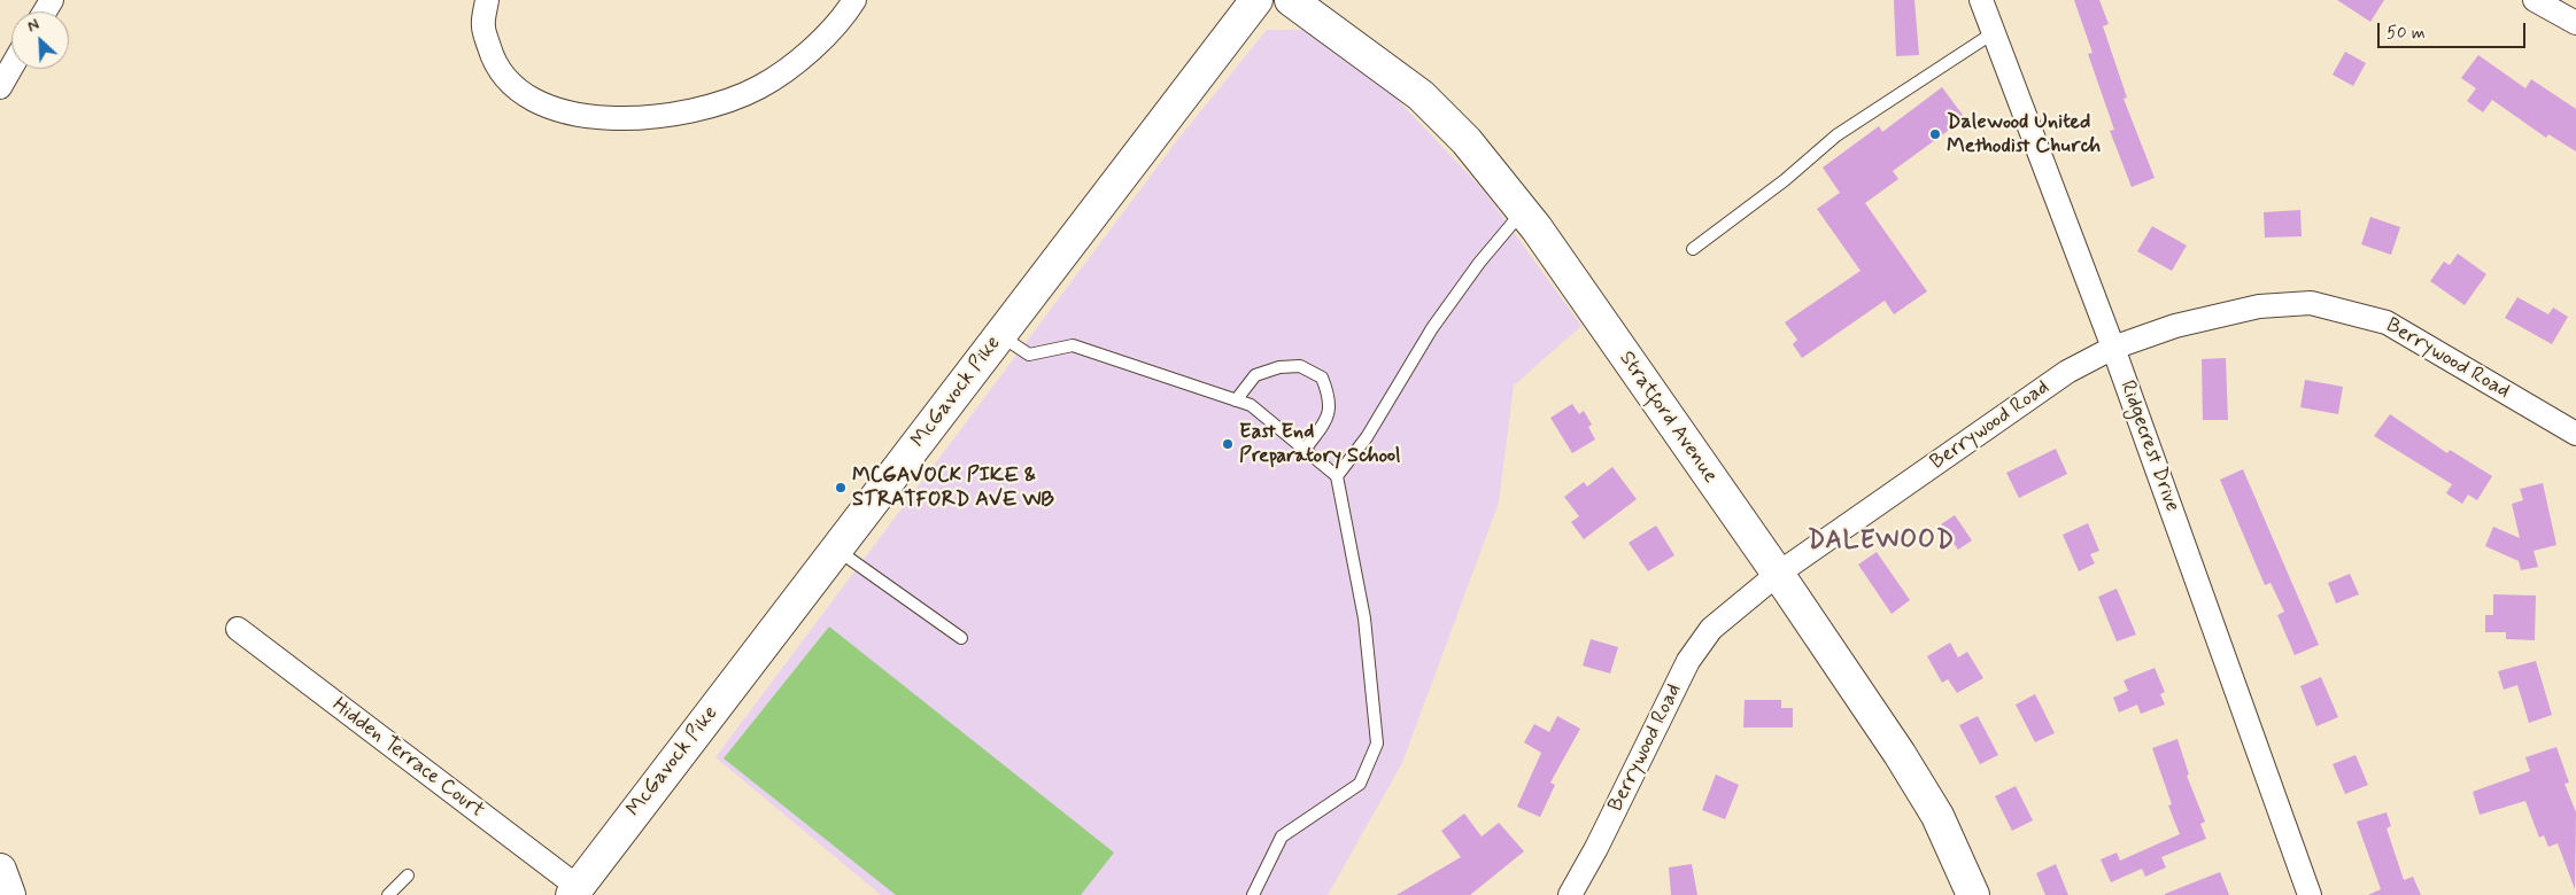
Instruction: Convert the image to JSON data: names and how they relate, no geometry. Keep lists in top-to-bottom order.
{
  "streets": {
    "street": [
      "Berrywood Road",
      "McGavock Pike",
      "Stratford Avenue",
      "Ridgecrest Drive",
      "Hidden Terrace Court"
    ]
  },
  "crossings": [
    ["Berrywood Road", "Stratford Avenue"],
    ["Berrywood Road", "Ridgecrest Drive"],
    ["McGavock Pike", "Hidden Terrace Court"]
  ],
  "districts": ["DALEWOOD"],
  "places": ["Dalewood United Methodist Church", "East End Preparatory School", "MCGAVOCK PIKE & STRATFORD AVE WB"],
  "scale_bar": "50 m",
  "north": "top left"
}
